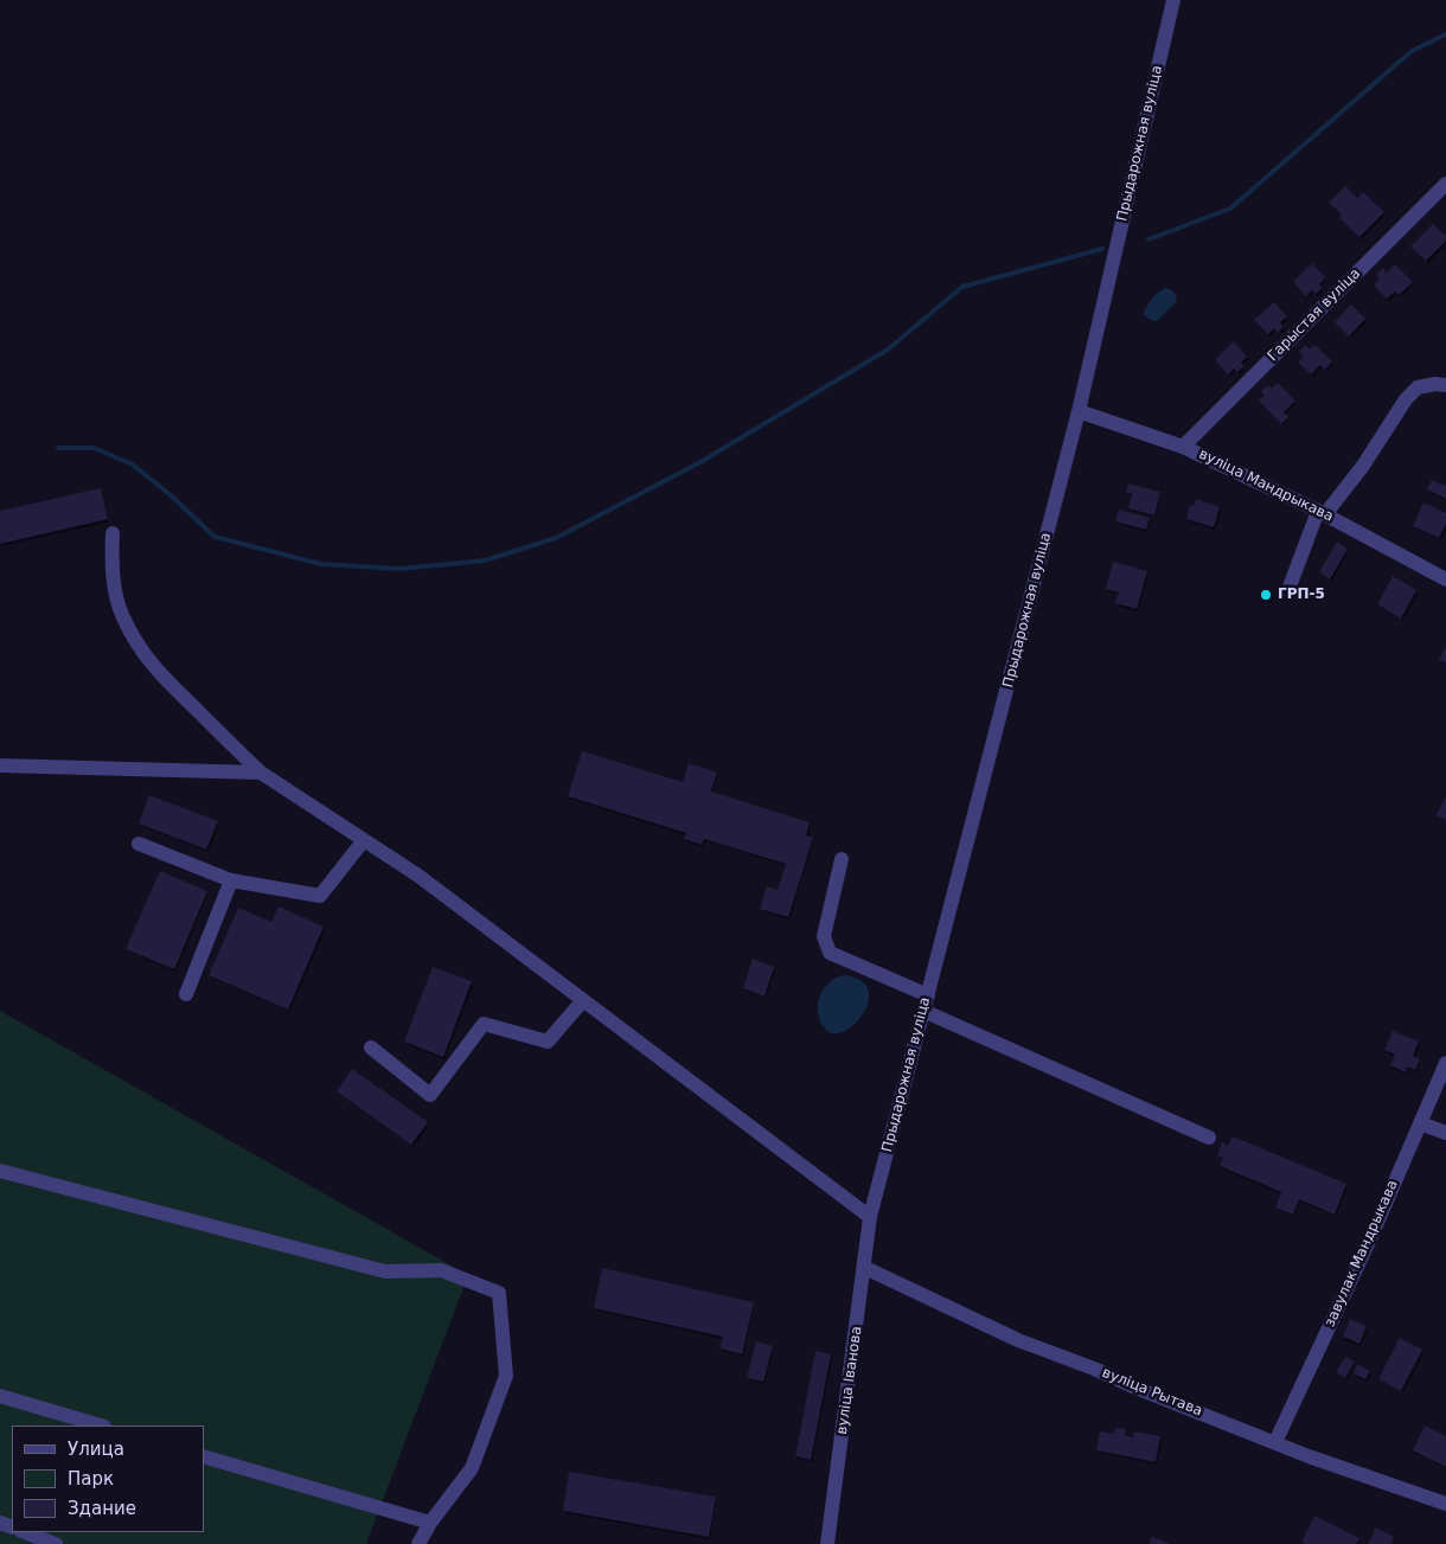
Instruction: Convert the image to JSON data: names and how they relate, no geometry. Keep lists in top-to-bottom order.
{
  "streets": {
    "street": [
      "Прыдарожная вуліца",
      "Гарыстая вуліца",
      "вуліца Мандрыкава",
      "завулак Мандрыкава",
      "вуліца Іванова",
      "вуліца Рытава"
    ]
  },
  "crossings": [
    ["Прыдарожная вуліца", "вуліца Мандрыкава"],
    ["Прыдарожная вуліца", "вуліца Іванова"],
    ["Гарыстая вуліца", "вуліца Мандрыкава"],
    ["завулак Мандрыкава", "вуліца Рытава"],
    ["вуліца Іванова", "вуліца Рытава"]
  ],
  "places": ["ГРП-5"],
  "legend": ["Улица", "Парк", "Здание"]
}
